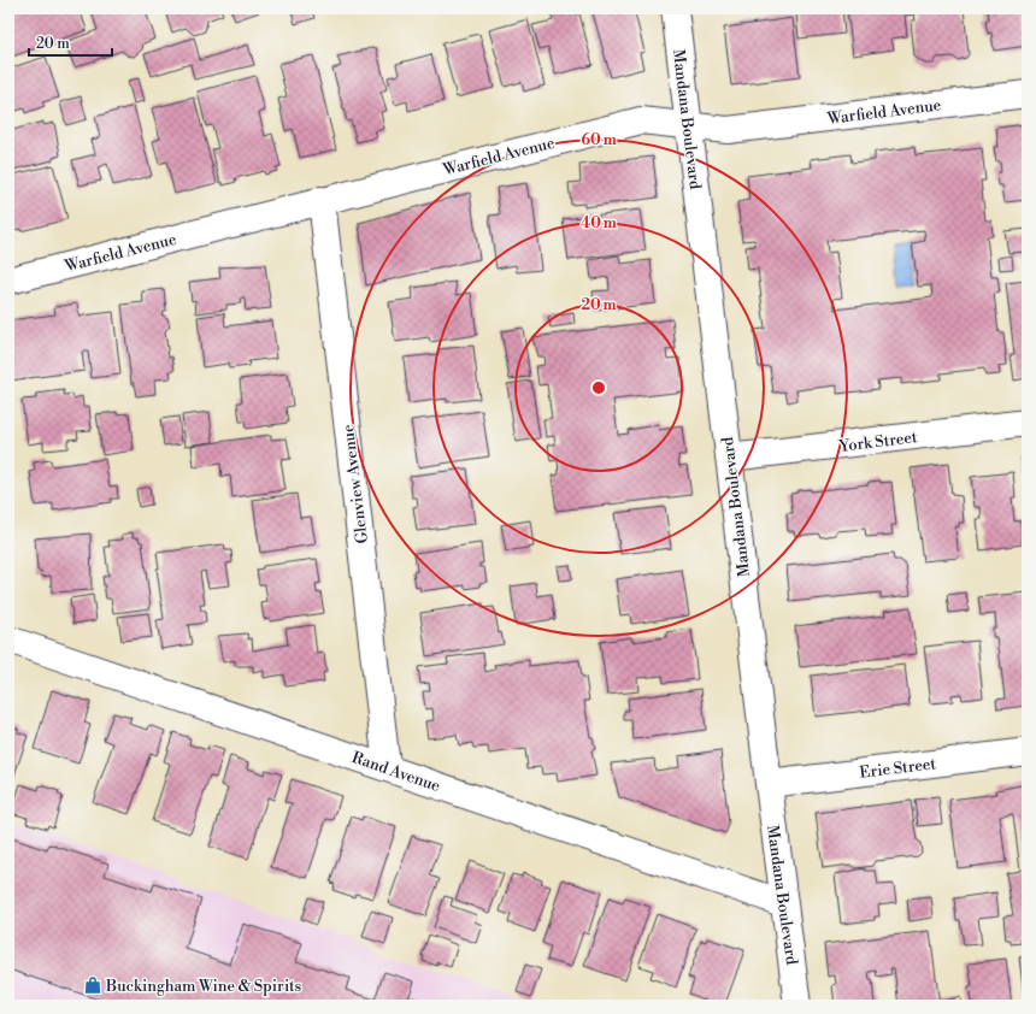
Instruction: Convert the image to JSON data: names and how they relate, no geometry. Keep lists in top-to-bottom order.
{
  "streets": {
    "street": [
      "Warfield Avenue",
      "Mandana Boulevard",
      "York Street",
      "Glenview Avenue",
      "Erie Street",
      "Rand Avenue"
    ]
  },
  "crossings": [
    ["Warfield Avenue", "Mandana Boulevard"],
    ["Warfield Avenue", "Glenview Avenue"],
    ["Mandana Boulevard", "York Street"],
    ["Mandana Boulevard", "Erie Street"],
    ["Mandana Boulevard", "Rand Avenue"],
    ["Glenview Avenue", "Rand Avenue"]
  ],
  "places": {
    "shop": ["Buckingham Wine & Spirits"]
  },
  "scale_bar": "20 m",
  "rings": ["60 m", "40 m", "20 m"]
}
